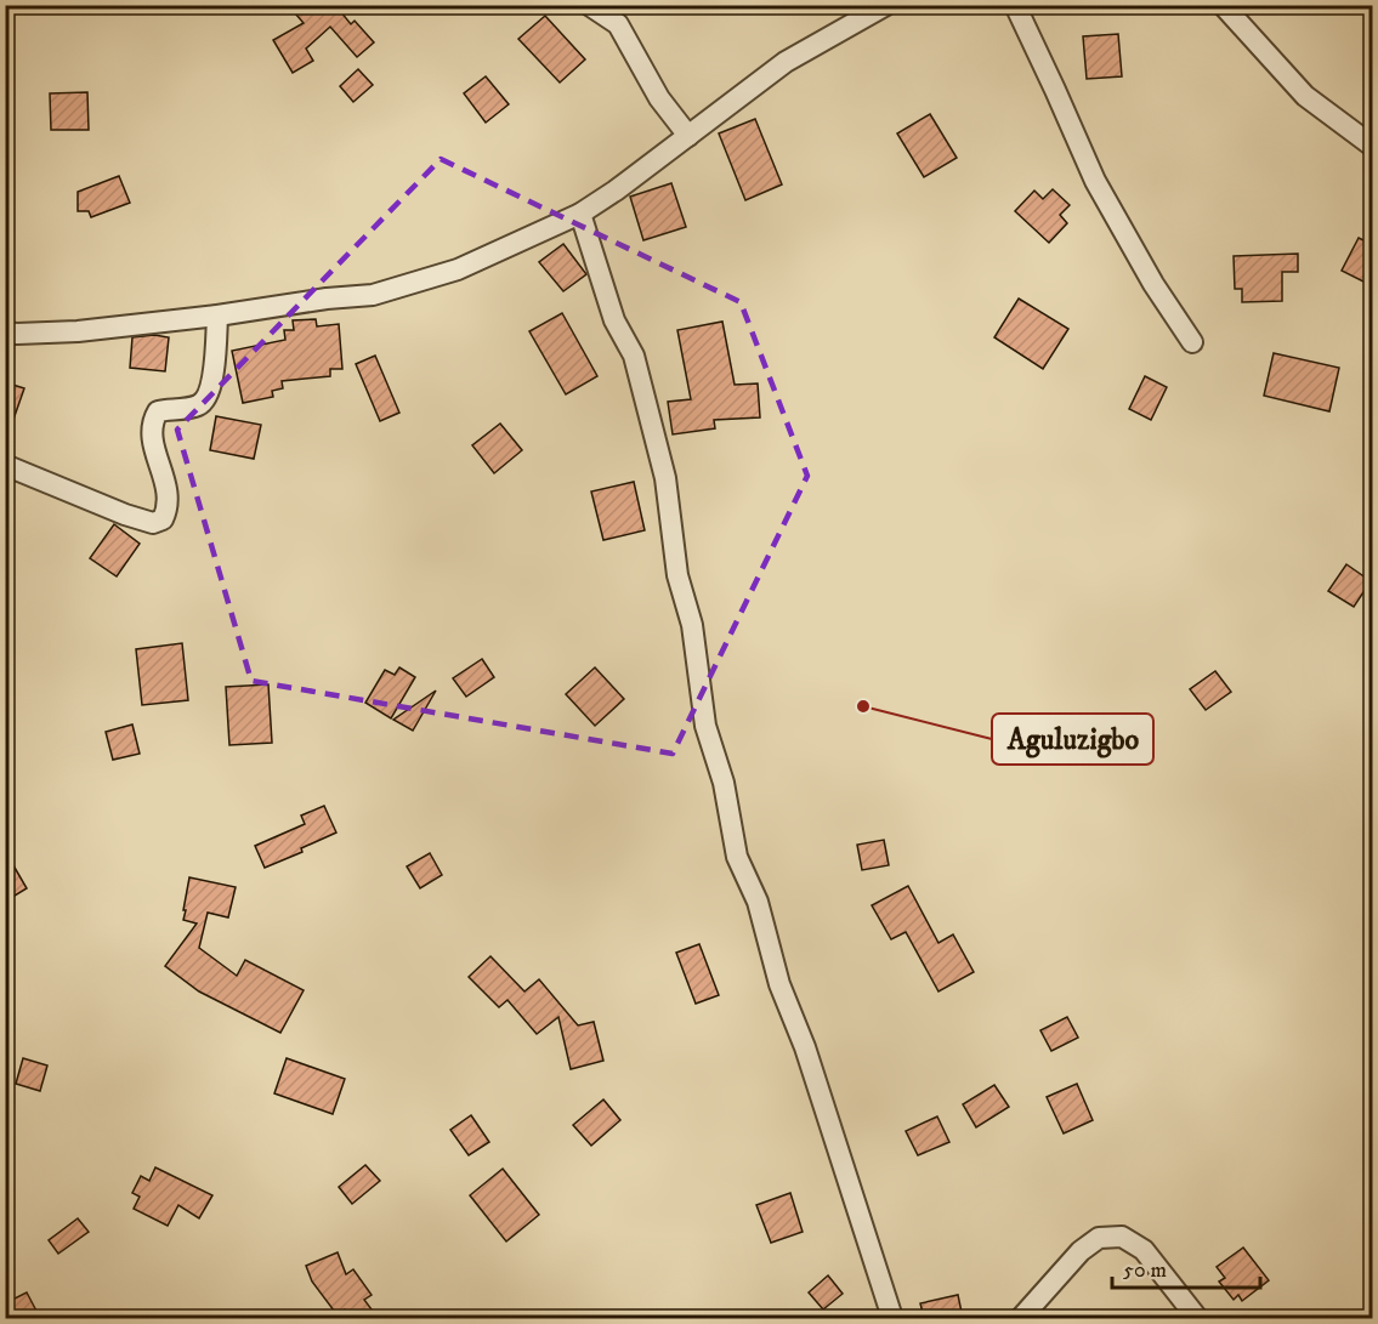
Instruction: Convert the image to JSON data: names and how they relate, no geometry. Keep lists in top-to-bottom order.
{
  "places": ["Aguluzigbo"],
  "scale_bar": "50 m"
}
